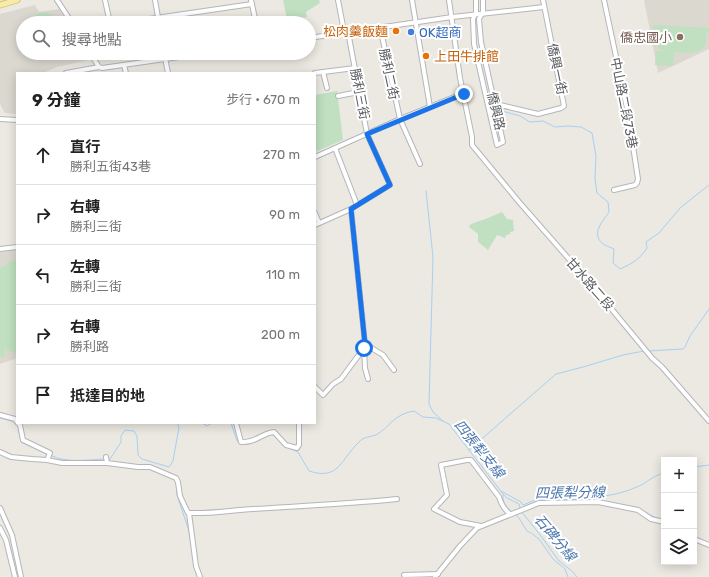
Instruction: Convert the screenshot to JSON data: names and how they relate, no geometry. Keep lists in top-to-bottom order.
{
  "streets": {
    "street": [
      "僑興一街",
      "勝利二街",
      "勝利三街",
      "中山路二段73巷",
      "僑興路",
      "甘水路二段"
    ]
  },
  "crossings": [
    ["僑興一街", "僑興路"]
  ],
  "water": ["四張犁支線", "四張犁分線", "石碑分線"],
  "places": [
    "松肉羹飯麵",
    "OK超商",
    "僑忠國小",
    "上田牛排館"
  ],
  "page": {
    "search": "搜尋地點",
    "heading": ["9 分鐘", "步行 · 670 m"],
    "list": [
      ["直行", "勝利五街43巷", "270 m"],
      ["右轉", "勝利三街", "90 m"],
      ["左轉", "勝利三街", "110 m"],
      ["右轉", "勝利路", "200 m"],
      "抵達目的地"
    ],
    "map_buttons": ["+", "−"]
  }
}
